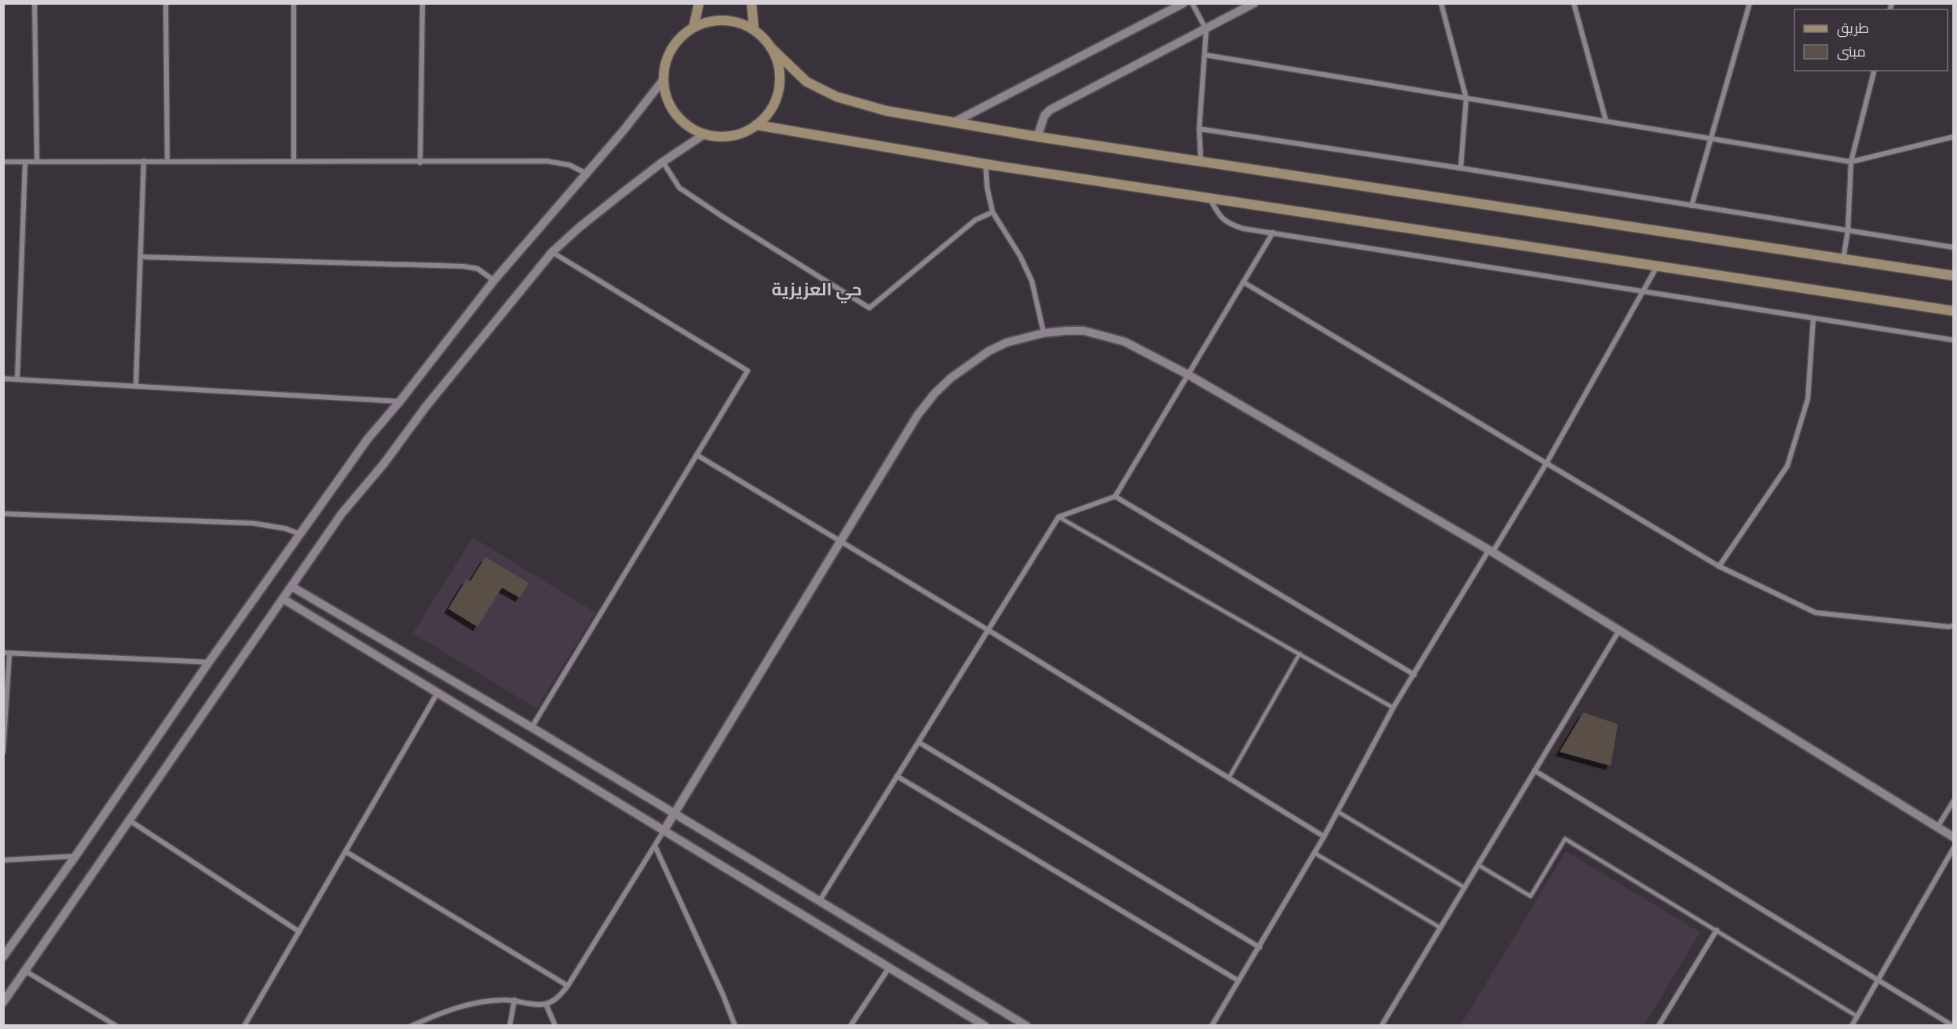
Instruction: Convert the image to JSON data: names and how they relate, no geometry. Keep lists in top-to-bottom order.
{
  "districts": ["حي العزيزية"],
  "legend": ["طريق", "مبنى"]
}
